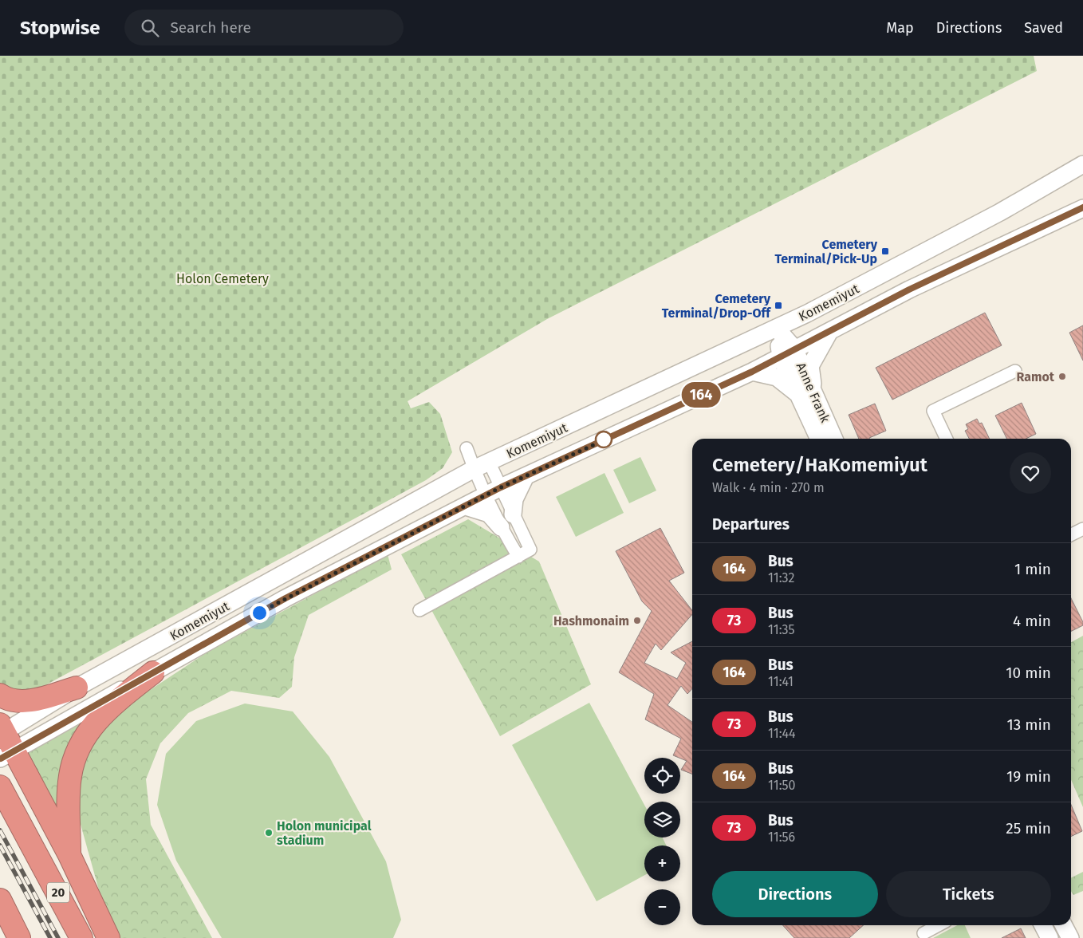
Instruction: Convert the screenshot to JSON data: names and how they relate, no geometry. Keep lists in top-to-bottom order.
{
  "streets": {
    "highway": ["20"],
    "main road": ["Komemiyut", "Anne Frank"]
  },
  "crossings": [
    ["Komemiyut", "Anne Frank"]
  ],
  "parks": ["Holon Cemetery"],
  "places": {
    "transit": ["Cemetery Terminal/Pick-Up", "Cemetery Terminal/Drop-Off"],
    "other": ["Ramot", "Hashmonaim", "Holon municipal stadium"]
  },
  "lines": ["bus line 164"],
  "page": {
    "header": "Stopwise",
    "search": "Search here",
    "nav": ["Map", "Directions", "Saved"],
    "on_map": "164",
    "heading": [
      ["Cemetery/HaKomemiyut", "Walk · 4 min · 270 m"],
      "Departures"
    ],
    "list": [
      {
        "mark": "164",
        "name": "Bus",
        "note": "11:32",
        "value": "1 min"
      },
      {
        "mark": "73",
        "name": "Bus",
        "note": "11:35",
        "value": "4 min"
      },
      {
        "mark": "164",
        "name": "Bus",
        "note": "11:41",
        "value": "10 min"
      },
      {
        "mark": "73",
        "name": "Bus",
        "note": "11:44",
        "value": "13 min"
      },
      {
        "mark": "164",
        "name": "Bus",
        "note": "11:50",
        "value": "19 min"
      },
      {
        "mark": "73",
        "name": "Bus",
        "note": "11:56",
        "value": "25 min"
      }
    ],
    "map_buttons": ["+", "−"],
    "buttons": ["Directions", "Tickets"]
  }
}
